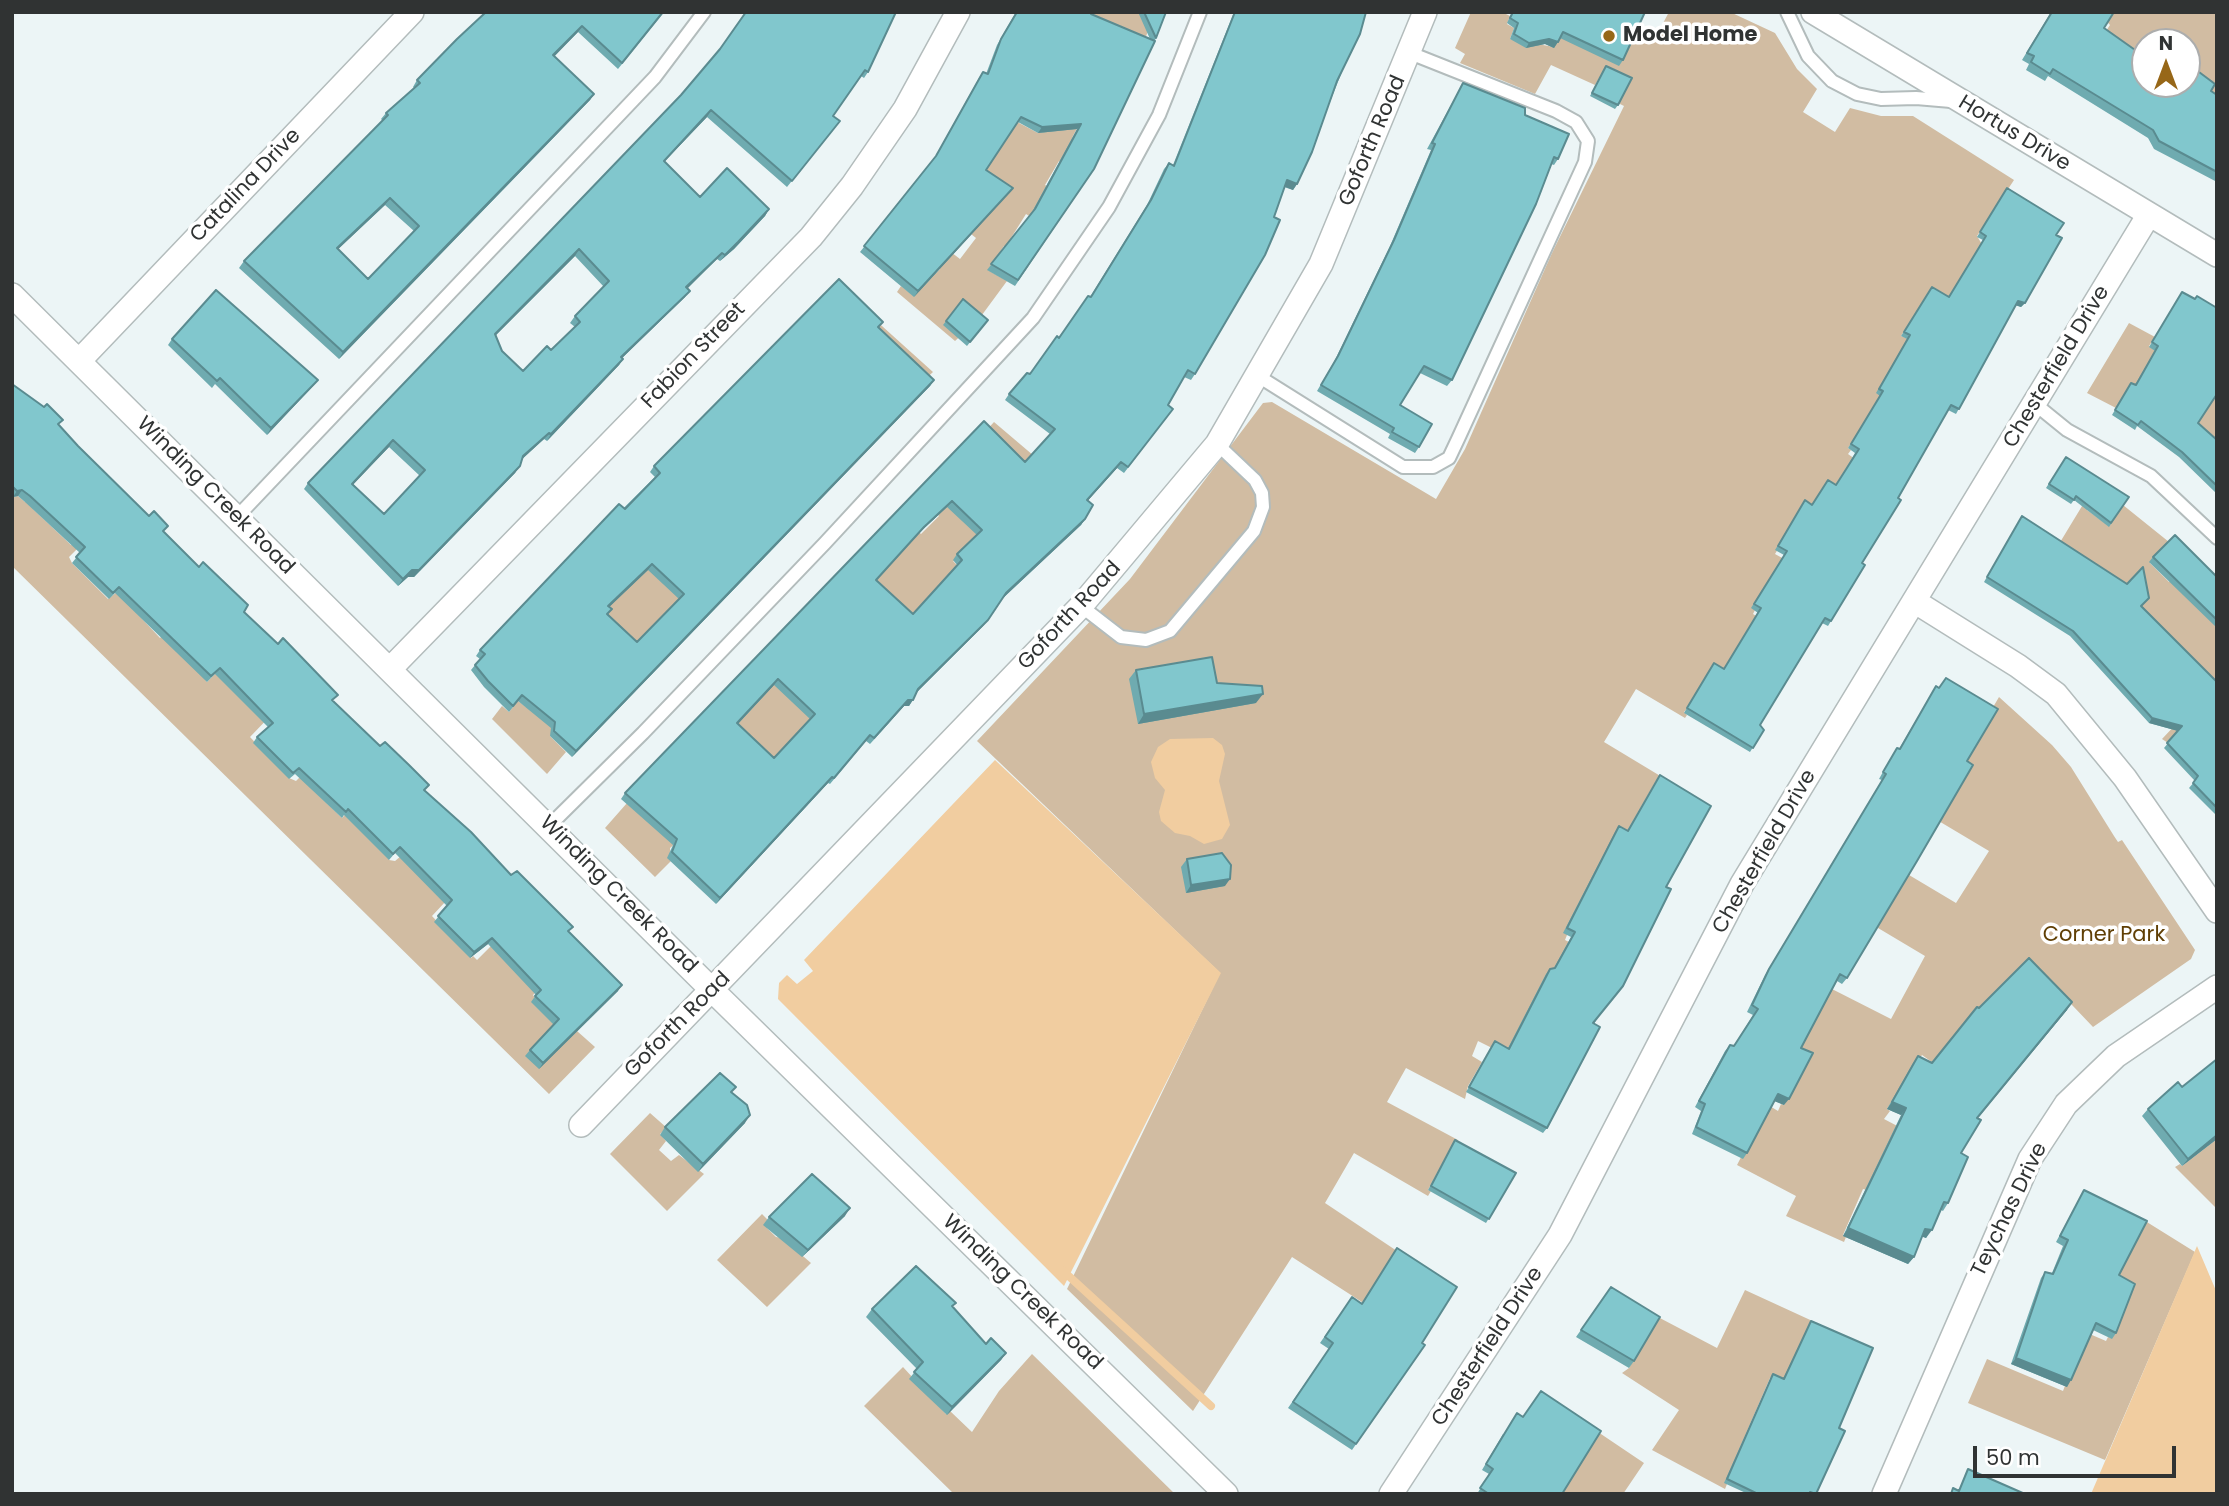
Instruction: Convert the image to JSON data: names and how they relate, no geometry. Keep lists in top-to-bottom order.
{
  "streets": {
    "street": [
      "Hortus Drive",
      "Goforth Road",
      "Catalina Drive",
      "Fabion Street",
      "Chesterfield Drive",
      "Winding Creek Road",
      "Teychas Drive"
    ]
  },
  "crossings": [
    ["Hortus Drive", "Chesterfield Drive"],
    ["Goforth Road", "Winding Creek Road"],
    ["Catalina Drive", "Winding Creek Road"],
    ["Fabion Street", "Winding Creek Road"]
  ],
  "parks": ["Corner Park"],
  "places": ["Model Home"],
  "scale_bar": "50 m",
  "north": "top"
}
